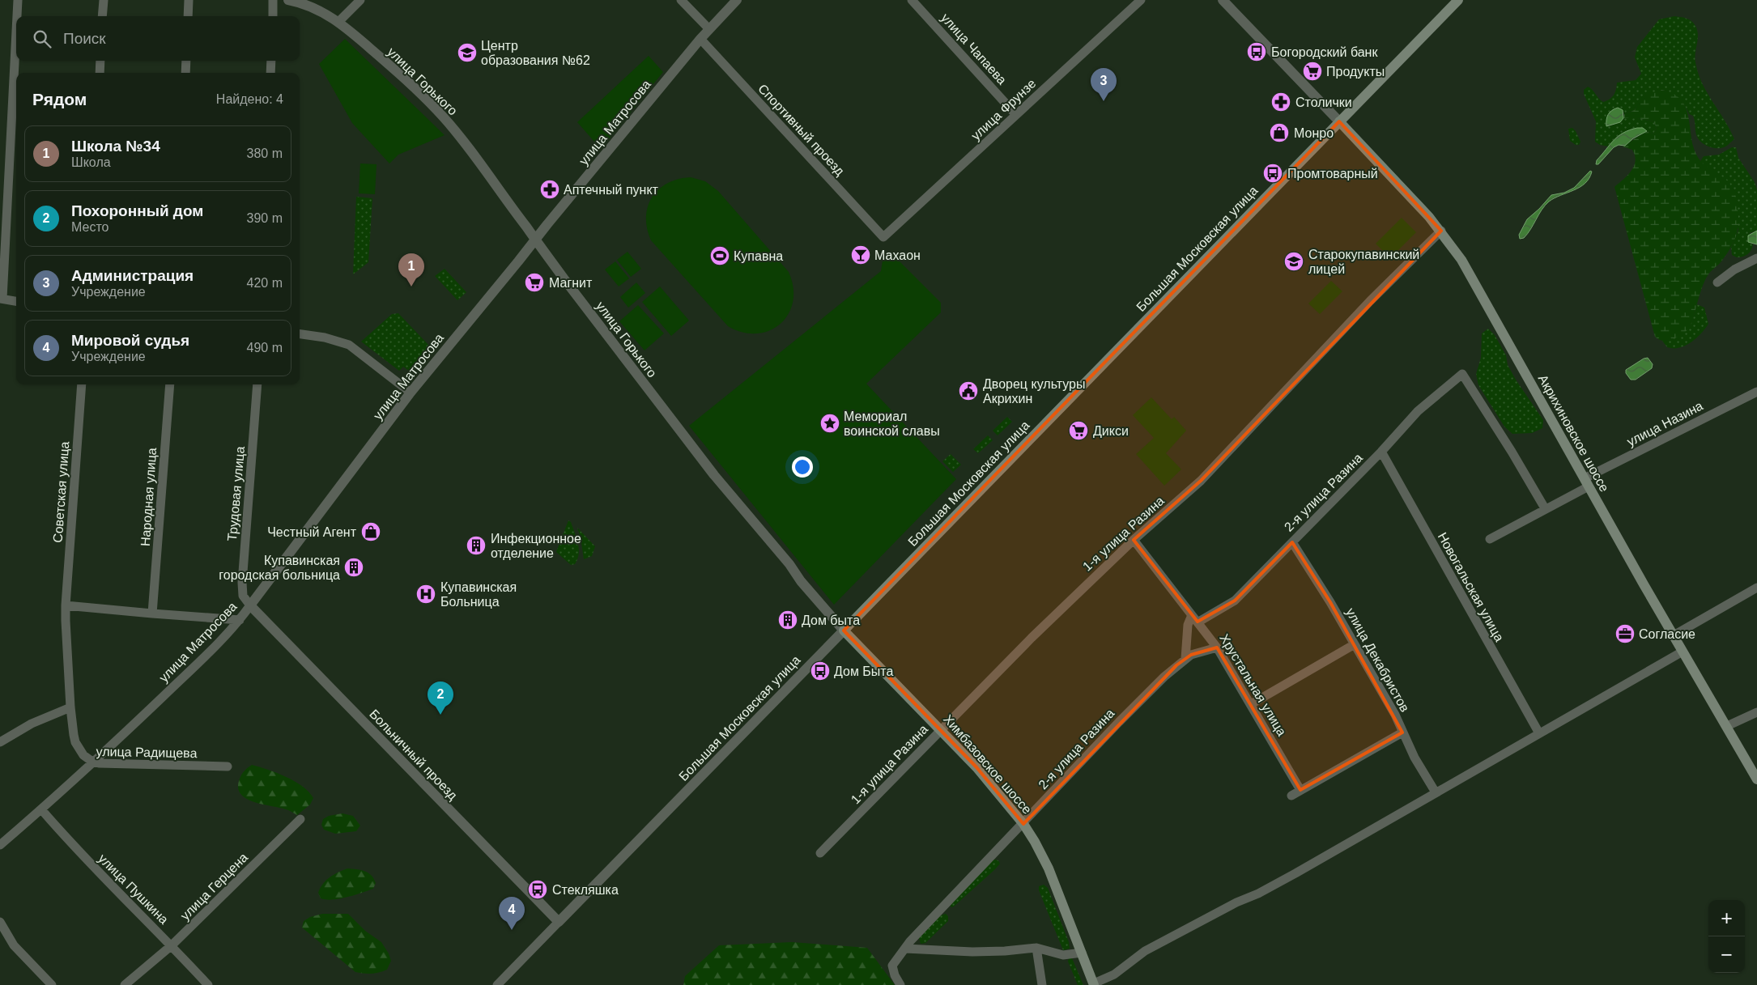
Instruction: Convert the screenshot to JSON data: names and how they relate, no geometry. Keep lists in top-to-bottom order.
{
  "streets": {
    "main road": ["Большая Московская улица", "Акрихиновское шоссе", "Химбазовское шоссе"],
    "street": [
      "улица Чапаева",
      "улица Горького",
      "улица Фрунзе",
      "улица Матросова",
      "Спортивный проезд",
      "улица Назина",
      "Советская улица",
      "2-я улица Разина",
      "Трудовая улица",
      "Народная улица",
      "1-я улица Разина",
      "Новогальская улица",
      "улица Декабристов",
      "Хрустальная улица",
      "улица Радищева",
      "Больничный проезд",
      "улица Герцена",
      "улица Пушкина"
    ]
  },
  "crossings": [
    ["улица Чапаева", "улица Фрунзе"],
    ["улица Горького", "улица Матросова"],
    ["улица Горького", "Большая Московская улица"],
    ["улица Горького", "Химбазовское шоссе"],
    ["улица Фрунзе", "Спортивный проезд"],
    ["улица Матросова", "Спортивный проезд"],
    ["улица Матросова", "Советская улица"],
    ["улица Матросова", "Трудовая улица"],
    ["улица Матросова", "улица Радищева"],
    ["улица Матросова", "Больничный проезд"],
    ["Большая Московская улица", "Акрихиновское шоссе"],
    ["Большая Московская улица", "Больничный проезд"],
    ["Большая Московская улица", "Химбазовское шоссе"],
    ["улица Назина", "Акрихиновское шоссе"],
    ["улица Назина", "2-я улица Разина"],
    ["Акрихиновское шоссе", "1-я улица Разина"],
    ["Советская улица", "улица Радищева"],
    ["2-я улица Разина", "Новогальская улица"],
    ["2-я улица Разина", "улица Декабристов"],
    ["2-я улица Разина", "Хрустальная улица"],
    ["2-я улица Разина", "Химбазовское шоссе"],
    ["Трудовая улица", "Больничный проезд"],
    ["1-я улица Разина", "Хрустальная улица"],
    ["1-я улица Разина", "Химбазовское шоссе"],
    ["улица Радищева", "улица Пушкина"],
    ["улица Герцена", "улица Пушкина"]
  ],
  "places": {
    "bus stop": [
      "Богородский банк",
      "Промтоварный",
      "Дом Быта",
      "Стекляшка"
    ],
    "school or university": ["Центр образования №62", "Старокупавинский лицей"],
    "supermarket": ["Продукты", "Магнит", "Дикси"],
    "pharmacy": ["Столички", "Аптечный пункт"],
    "shop": ["Монро", "Честный Агент"],
    "bar": ["Махаон"],
    "sports": ["Купавна"],
    "public building": ["Дворец культуры Акрихин"],
    "place": ["Мемориал воинской славы"],
    "building": ["Инфекционное отделение", "Купавинская городская больница", "Дом быта"],
    "hospital": ["Купавинская Больница"],
    "office": ["Согласие"]
  },
  "page": {
    "search": "Поиск",
    "pins": [
      "3",
      "1",
      "2",
      "4"
    ],
    "heading": ["Рядом", "Найдено: 4"],
    "list": [
      {
        "mark": "1",
        "name": "Школа №34",
        "note": "Школа",
        "value": "380 m"
      },
      {
        "mark": "2",
        "name": "Похоронный дом",
        "note": "Место",
        "value": "390 m"
      },
      {
        "mark": "3",
        "name": "Администрация",
        "note": "Учреждение",
        "value": "420 m"
      },
      {
        "mark": "4",
        "name": "Мировой судья",
        "note": "Учреждение",
        "value": "490 m"
      }
    ],
    "map_buttons": ["+", "−"]
  }
}
